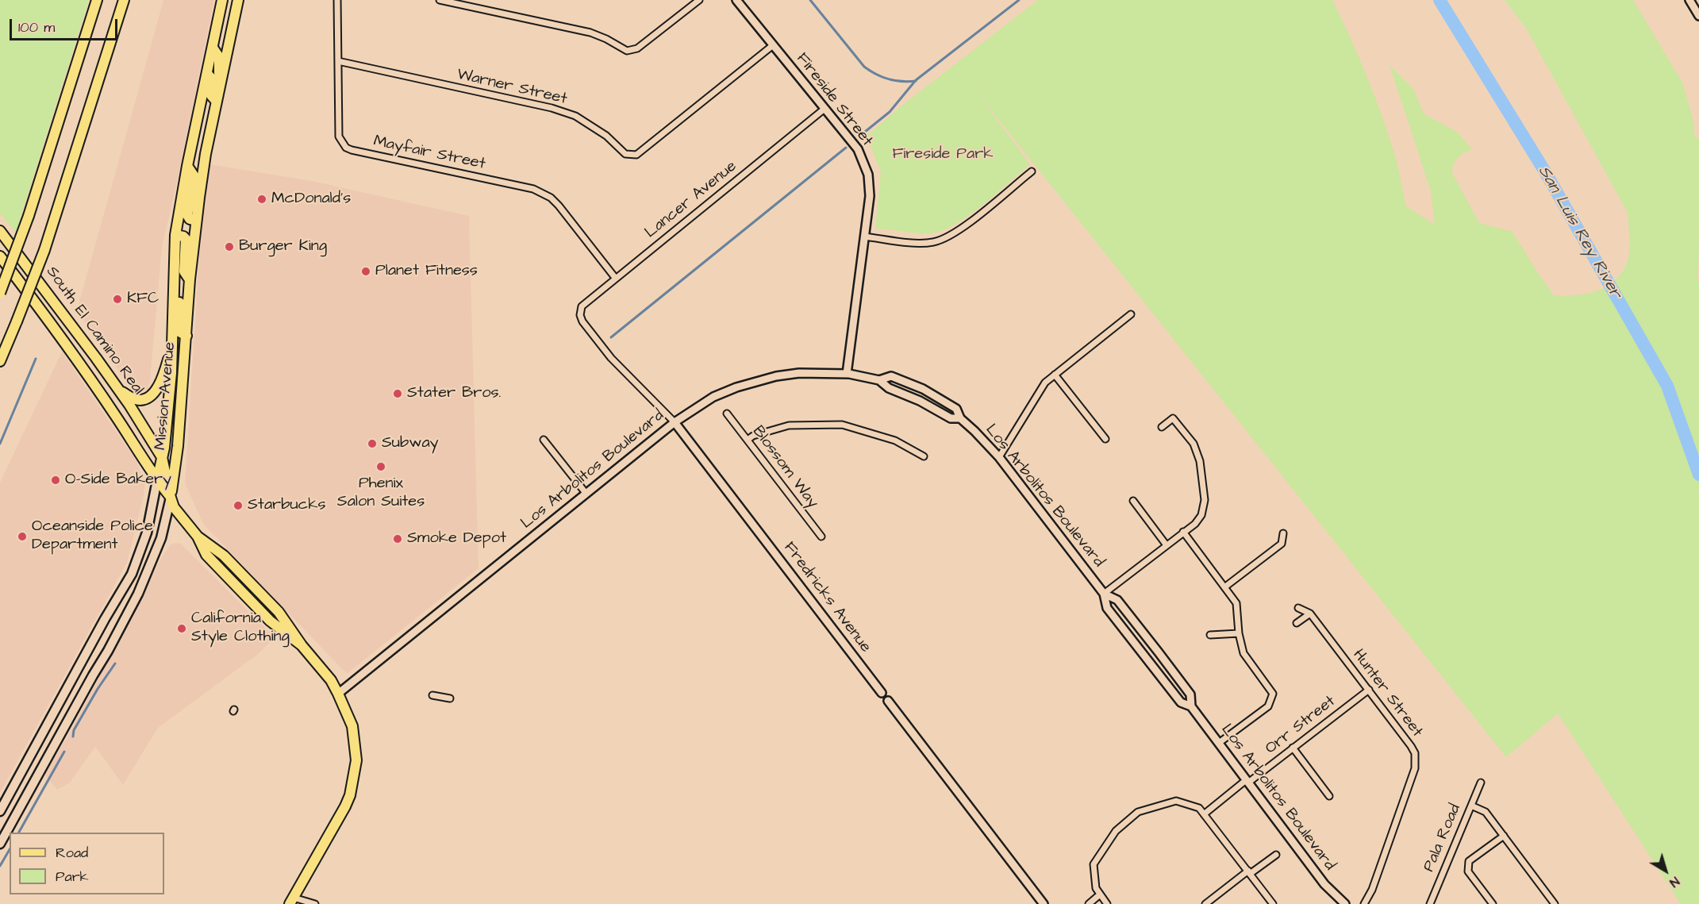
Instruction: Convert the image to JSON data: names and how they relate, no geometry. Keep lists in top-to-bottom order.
{
  "streets": {
    "main road": ["South El Camino Real", "Mission Avenue"],
    "street": [
      "Warner Street",
      "Fireside Street",
      "Mayfair Street",
      "Lancer Avenue",
      "Blossom Way",
      "Los Arbolitos Boulevard",
      "Fredricks Avenue",
      "Hunter Street",
      "Orr Street",
      "Pala Road"
    ]
  },
  "crossings": [
    ["Warner Street", "Fireside Street"],
    ["Warner Street", "Mayfair Street"],
    ["Fireside Street", "Lancer Avenue"],
    ["Fireside Street", "Los Arbolitos Boulevard"],
    ["Mayfair Street", "Lancer Avenue"],
    ["Lancer Avenue", "Fredricks Avenue"],
    ["South El Camino Real", "Mission Avenue"],
    ["Los Arbolitos Boulevard", "Fredricks Avenue"],
    ["Los Arbolitos Boulevard", "Orr Street"],
    ["Hunter Street", "Orr Street"]
  ],
  "water": ["San Luis Rey River"],
  "parks": ["Fireside Park"],
  "places": [
    "McDonald's",
    "Burger King",
    "Planet Fitness",
    "KFC",
    "Stater Bros.",
    "Subway",
    "Phenix Salon Suites",
    "O-Side Bakery",
    "Starbucks",
    "Oceanside Police Department",
    "Smoke Depot",
    "California Style Clothing"
  ],
  "legend": ["Road", "Park"],
  "scale_bar": "100 m",
  "north": "bottom right"
}
